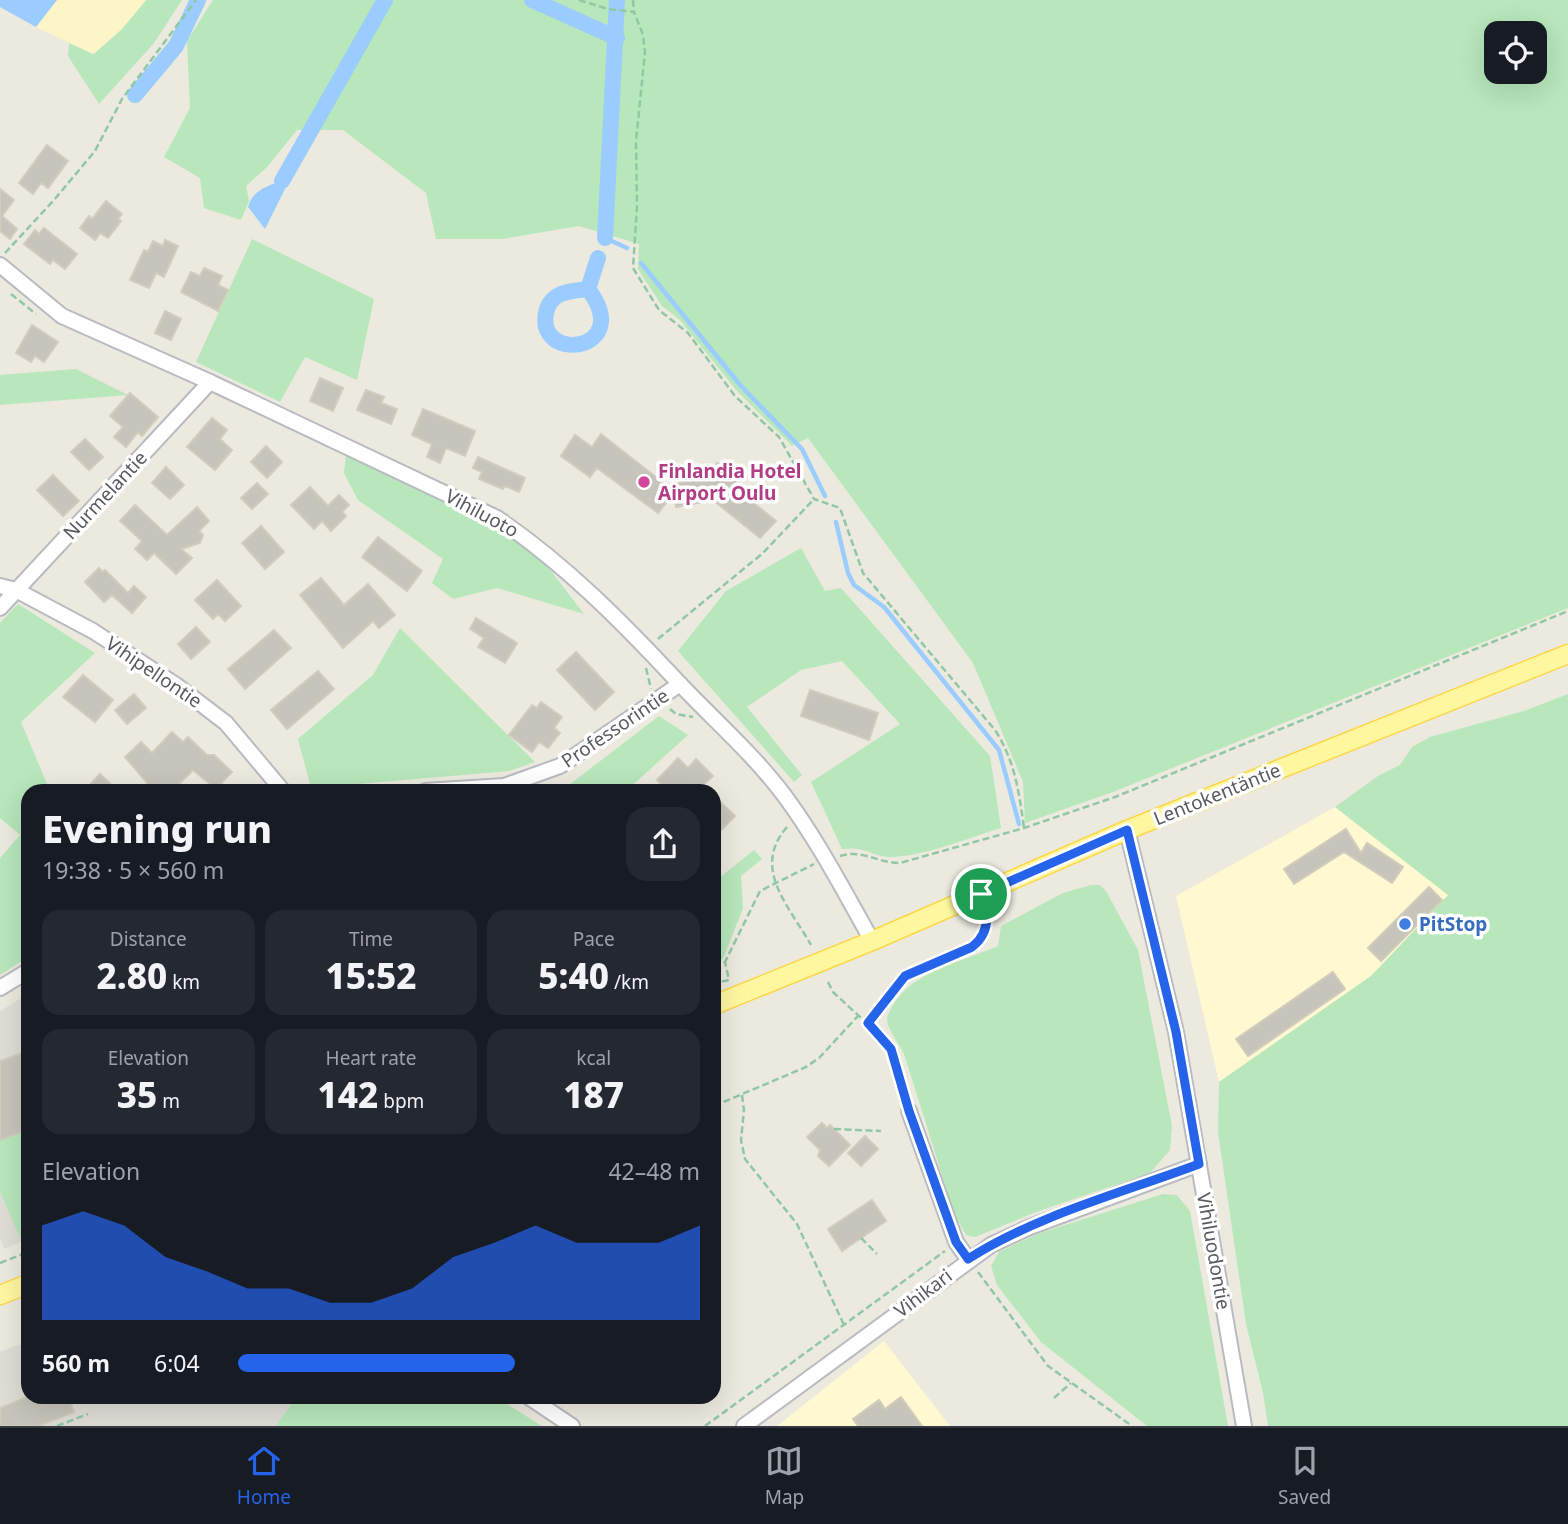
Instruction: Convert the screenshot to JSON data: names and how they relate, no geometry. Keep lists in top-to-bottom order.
{
  "streets": {
    "main road": ["Lentokentäntie"],
    "street": [
      "Nurmelantie",
      "Vihiluoto",
      "Vihipellontie",
      "Professorintie",
      "Vihiluodontie",
      "Vihikari"
    ]
  },
  "crossings": [
    ["Nurmelantie", "Vihiluoto"],
    ["Nurmelantie", "Vihipellontie"],
    ["Vihiluoto", "Professorintie"],
    ["Vihiluoto", "Lentokentäntie"],
    ["Lentokentäntie", "Vihiluodontie"],
    ["Vihiluodontie", "Vihikari"]
  ],
  "places": ["Finlandia Hotel Airport Oulu", "PitStop"],
  "page": {
    "heading": ["Evening run", "19:38 · 5 × 560 m"],
    "stats": [
      ["Distance", "2.80 km"],
      ["Time", "15:52"],
      ["Pace", "5:40 /km"],
      ["Elevation", "35 m"],
      ["Heart rate", "142 bpm"],
      ["kcal", "187"]
    ],
    "chart": ["Elevation", "42–48 m"],
    "list": [
      {
        "name": "560 m",
        "note": "6:04"
      }
    ],
    "tabs": ["Home", "Map", "Saved"]
  }
}
